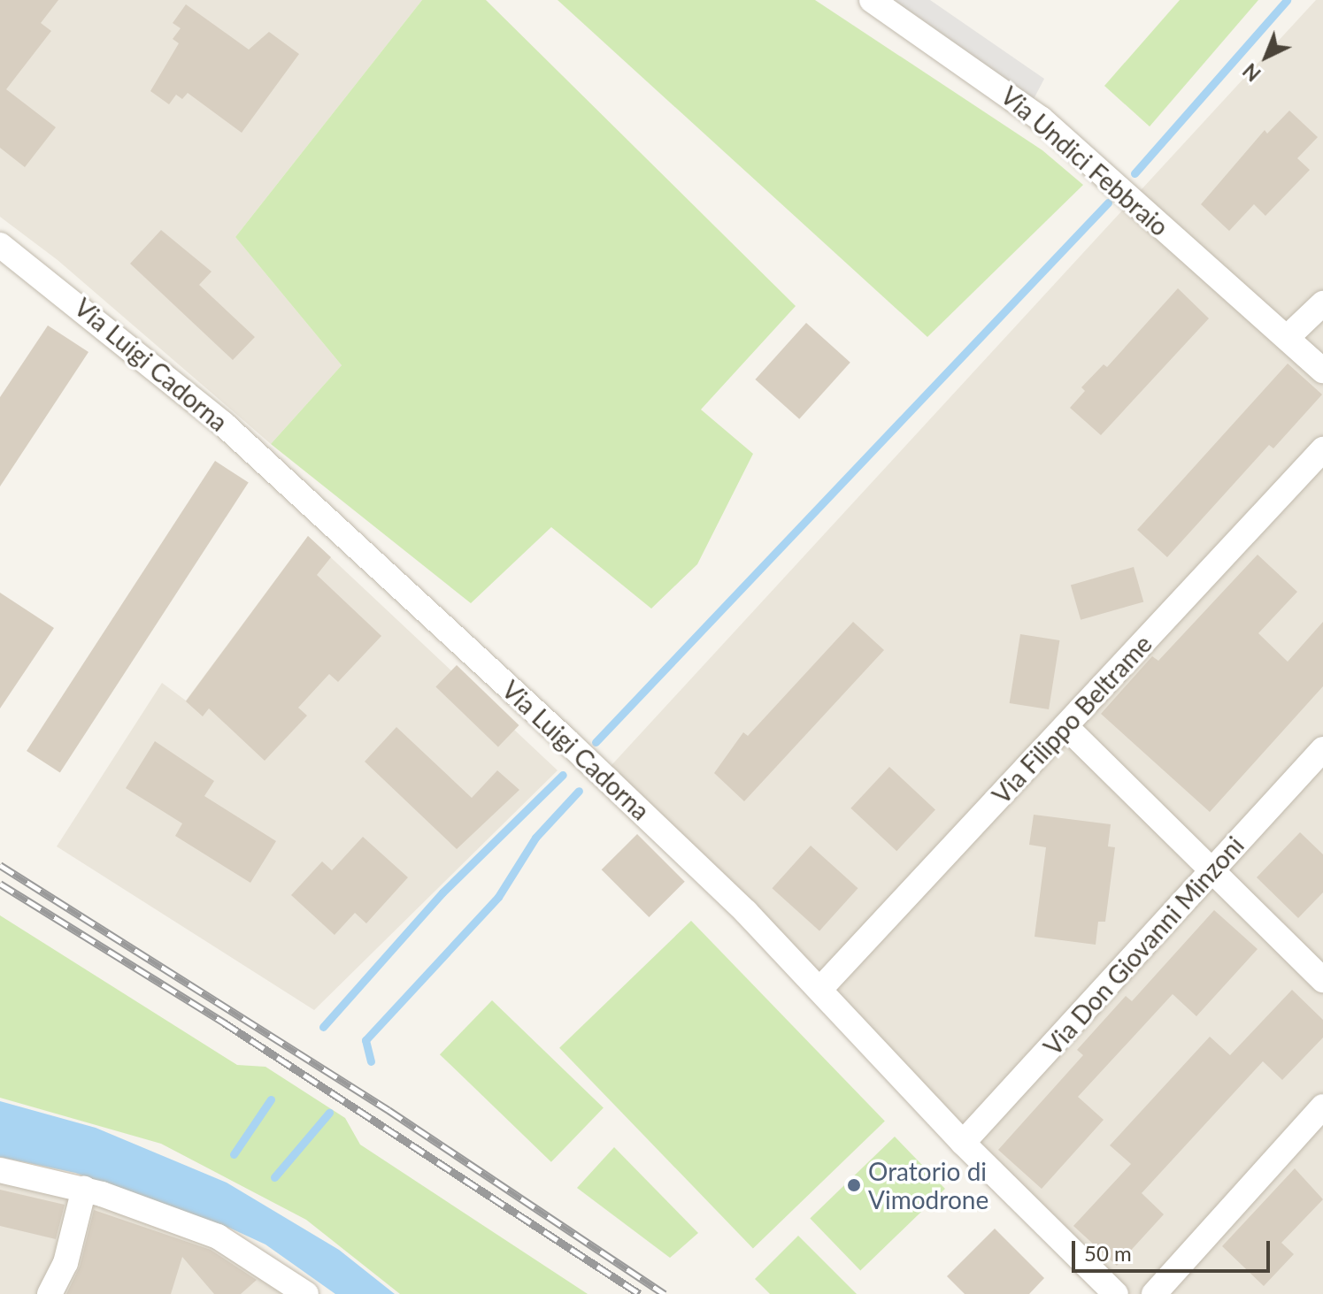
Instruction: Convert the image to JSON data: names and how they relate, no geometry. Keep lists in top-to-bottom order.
{
  "streets": {
    "street": [
      "Via Undici Febbraio",
      "Via Luigi Cadorna",
      "Via Filippo Beltrame",
      "Via Don Giovanni Minzoni"
    ]
  },
  "crossings": [
    ["Via Luigi Cadorna", "Via Filippo Beltrame"],
    ["Via Luigi Cadorna", "Via Don Giovanni Minzoni"]
  ],
  "places": ["Oratorio di Vimodrone"],
  "scale_bar": "50 m",
  "north": "bottom left"
}
